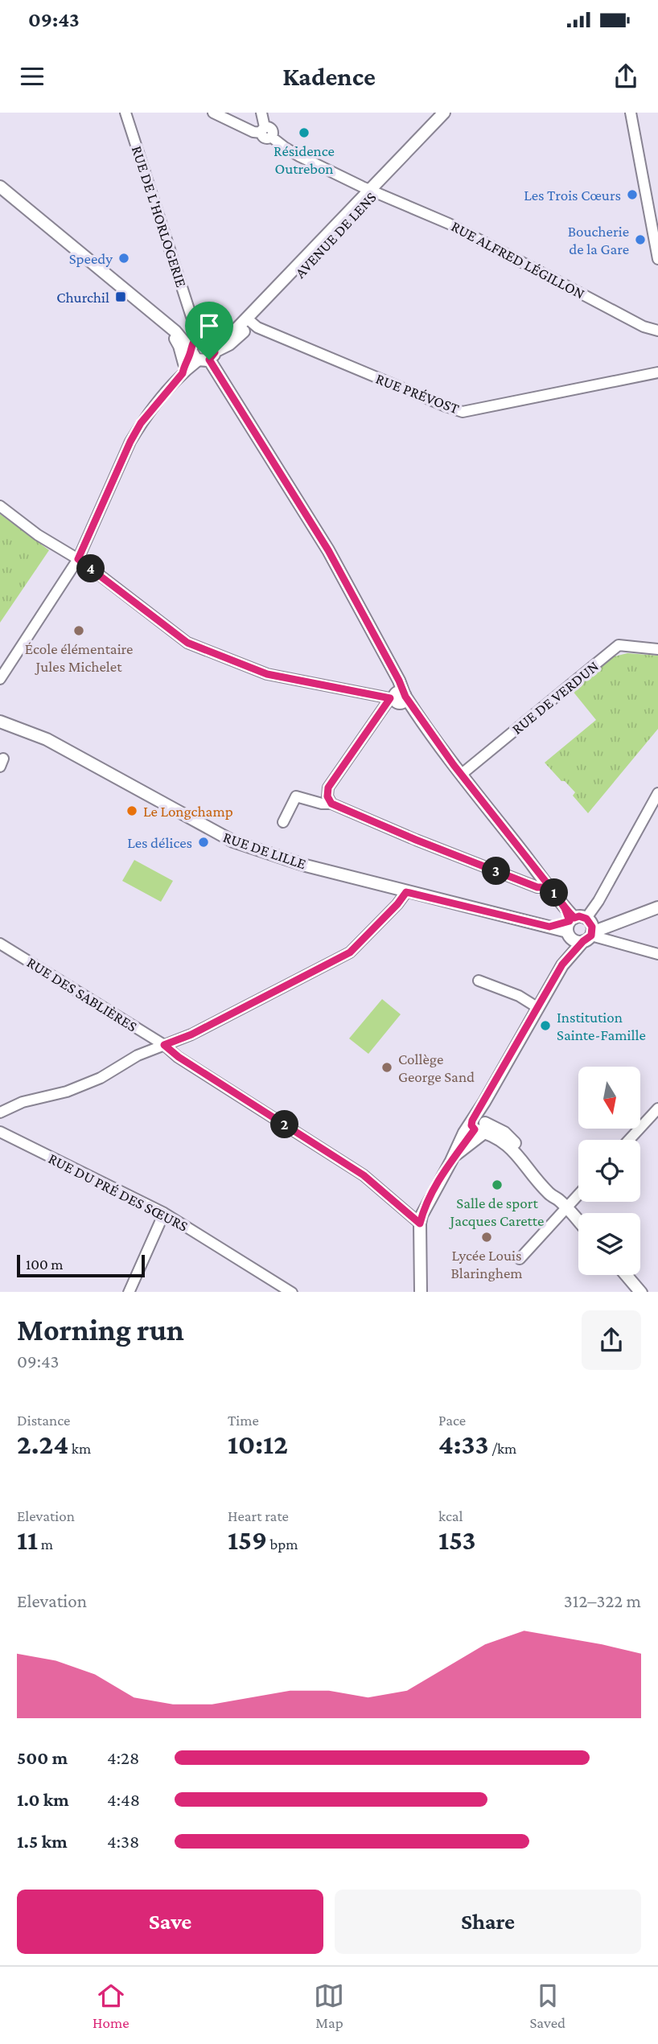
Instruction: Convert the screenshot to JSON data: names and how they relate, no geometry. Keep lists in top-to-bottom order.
{
  "streets": {
    "main road": ["AVENUE DE LENS", "RUE DE LILLE"],
    "street": [
      "RUE DE L'HORLOGERIE",
      "RUE ALFRED LÉGILLON",
      "RUE PRÉVOST",
      "RUE DE VERDUN",
      "RUE DES SABLIÈRES",
      "RUE DU PRÉ DES SŒURS"
    ]
  },
  "crossings": [
    ["RUE DE L'HORLOGERIE", "AVENUE DE LENS"],
    ["AVENUE DE LENS", "RUE ALFRED LÉGILLON"],
    ["AVENUE DE LENS", "RUE PRÉVOST"]
  ],
  "places": {
    "other": [
      "Résidence Outrebon",
      "Les Trois Cœurs",
      "Boucherie de la Gare",
      "Speedy",
      "École élémentaire Jules Michelet",
      "Le Longchamp",
      "Les délices",
      "Institution Sainte-Famille",
      "Collège George Sand",
      "Salle de sport Jacques Carette",
      "Lycée Louis Blaringhem"
    ],
    "transit": ["Churchil"]
  },
  "scale_bar": "100 m",
  "north": "bottom",
  "page": {
    "status": "09:43",
    "header": "Kadence",
    "pins": [
      "4",
      "3",
      "1",
      "2"
    ],
    "scale": "100 m",
    "heading": ["Morning run", "09:43"],
    "stats": [
      ["Distance", "2.24 km"],
      ["Time", "10:12"],
      ["Pace", "4:33 /km"],
      ["Elevation", "11 m"],
      ["Heart rate", "159 bpm"],
      ["kcal", "153"]
    ],
    "chart": ["Elevation", "312–322 m"],
    "list": [
      {
        "name": "500 m",
        "note": "4:28"
      },
      {
        "name": "1.0 km",
        "note": "4:48"
      },
      {
        "name": "1.5 km",
        "note": "4:38"
      }
    ],
    "buttons": ["Save", "Share"],
    "tabs": ["Home", "Map", "Saved"]
  }
}
